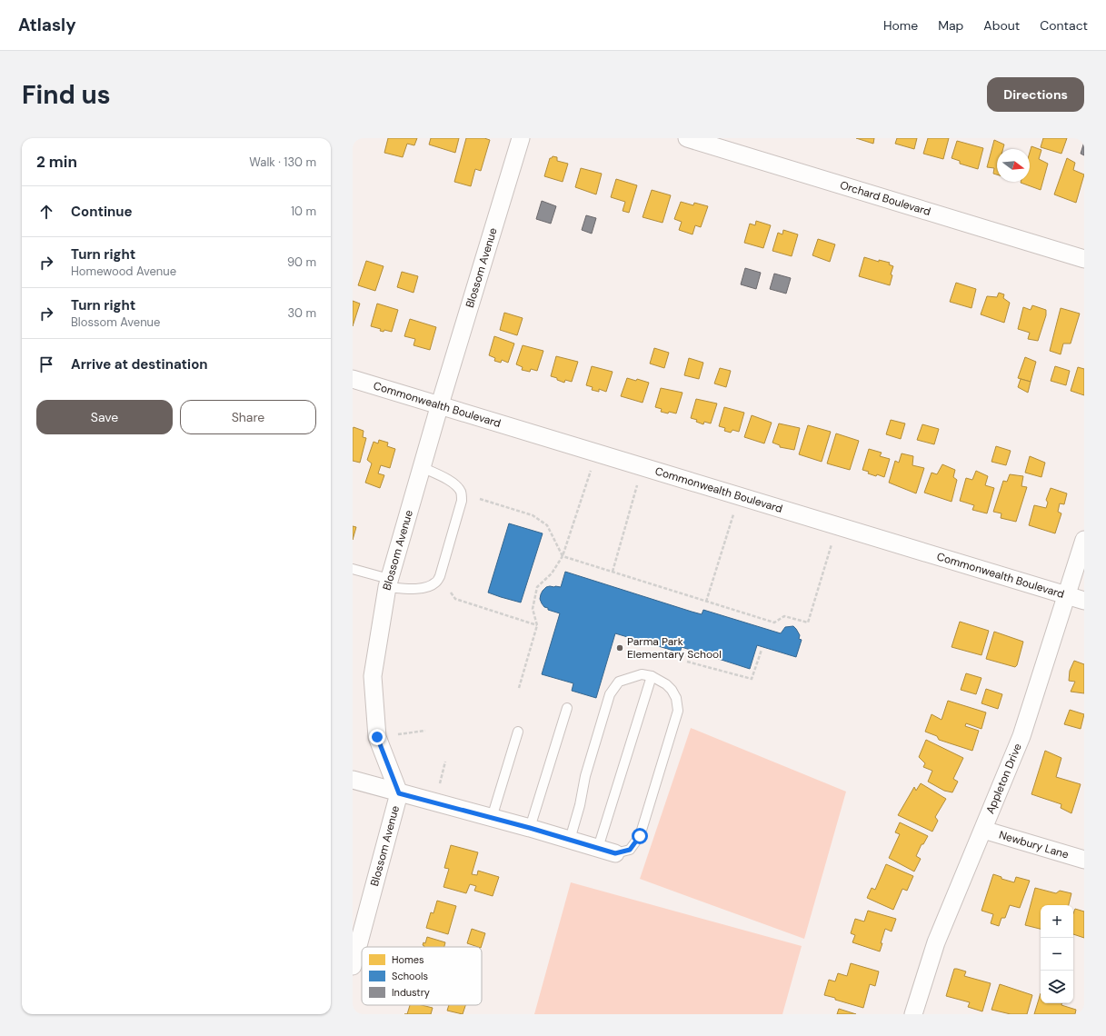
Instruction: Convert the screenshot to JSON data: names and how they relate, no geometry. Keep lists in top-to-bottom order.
{
  "streets": {
    "street": [
      "Orchard Boulevard",
      "Blossom Avenue",
      "Commonwealth Boulevard",
      "Appleton Drive",
      "Newbury Lane"
    ]
  },
  "crossings": [
    ["Blossom Avenue", "Commonwealth Boulevard"],
    ["Commonwealth Boulevard", "Appleton Drive"],
    ["Appleton Drive", "Newbury Lane"]
  ],
  "places": ["Parma Park Elementary School"],
  "legend": ["Homes", "Schools", "Industry"],
  "north": "right",
  "page": {
    "header": "Atlasly",
    "nav": [
      "Home",
      "Map",
      "About",
      "Contact"
    ],
    "buttons": [
      "Directions",
      ["Save", "Share"]
    ],
    "title": "Find us",
    "heading": ["2 min", "Walk · 130 m"],
    "list": [
      ["Continue", "10 m"],
      ["Turn right", "Homewood Avenue", "90 m"],
      ["Turn right", "Blossom Avenue", "30 m"],
      "Arrive at destination"
    ],
    "map_buttons": ["+", "−"]
  }
}
